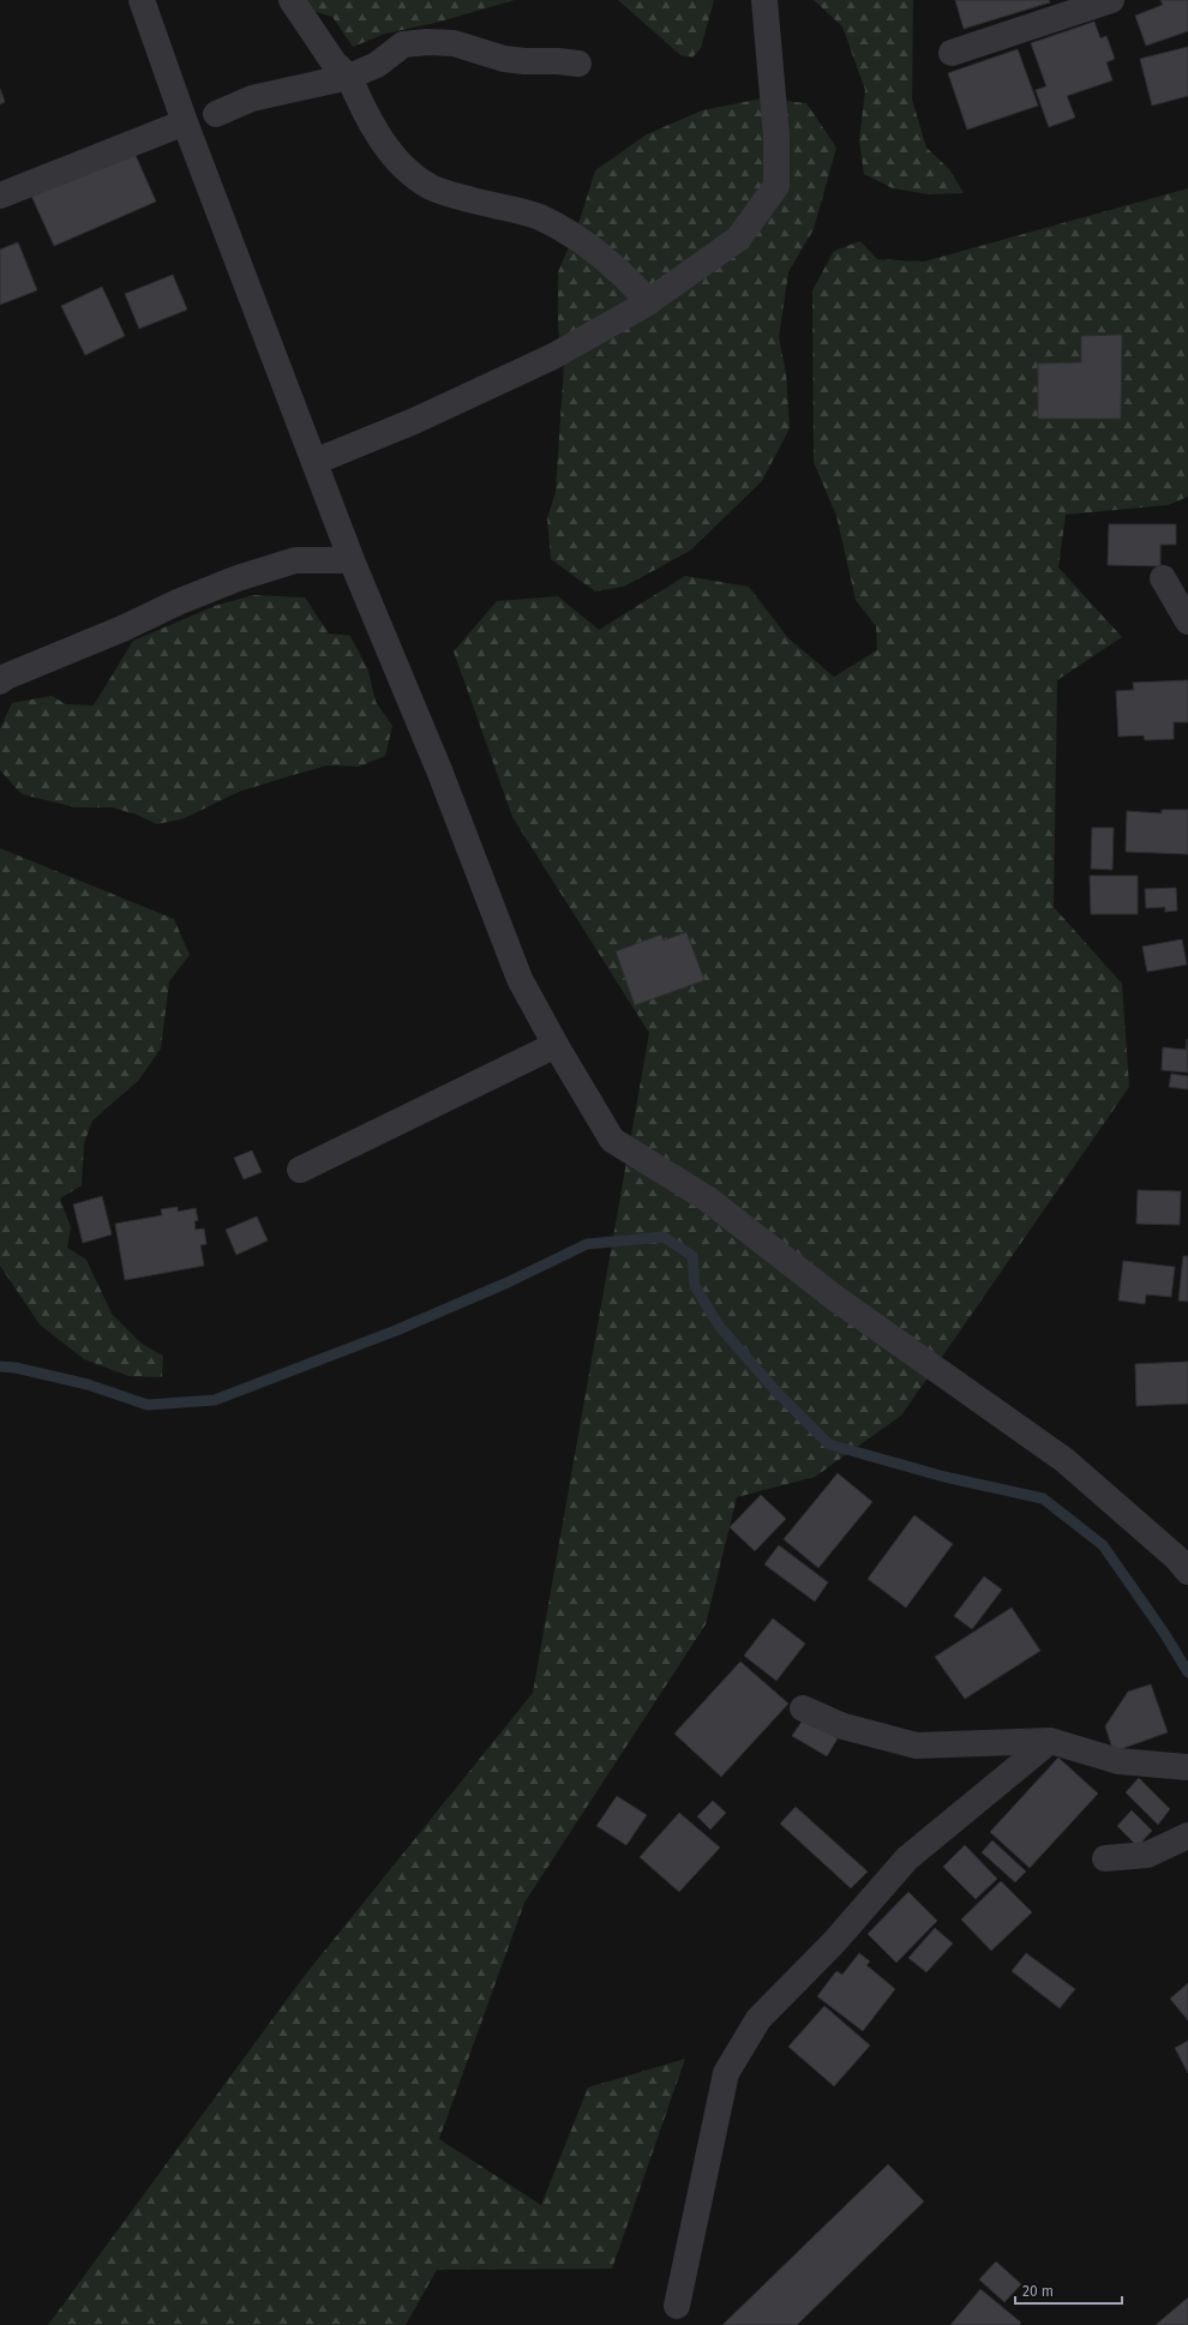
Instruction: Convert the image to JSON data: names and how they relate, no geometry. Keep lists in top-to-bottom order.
{
  "scale_bar": "20 m"
}
